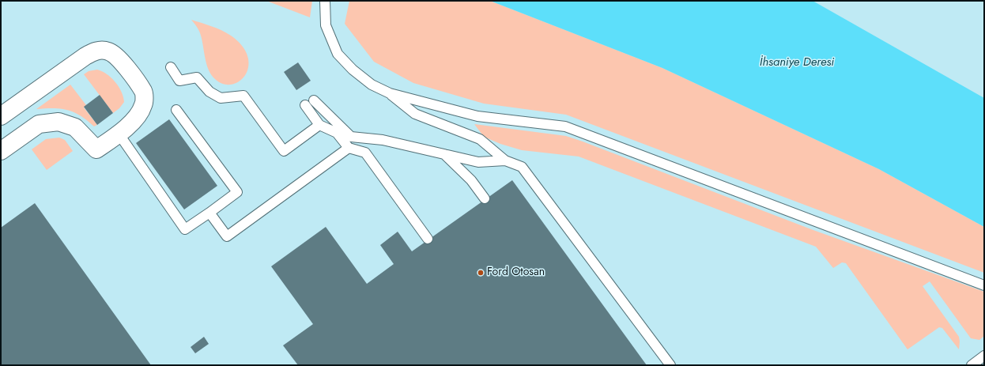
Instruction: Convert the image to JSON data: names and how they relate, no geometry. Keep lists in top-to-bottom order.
{
  "water": ["İhsaniye Deresi"],
  "places": ["Ford Otosan"]
}
